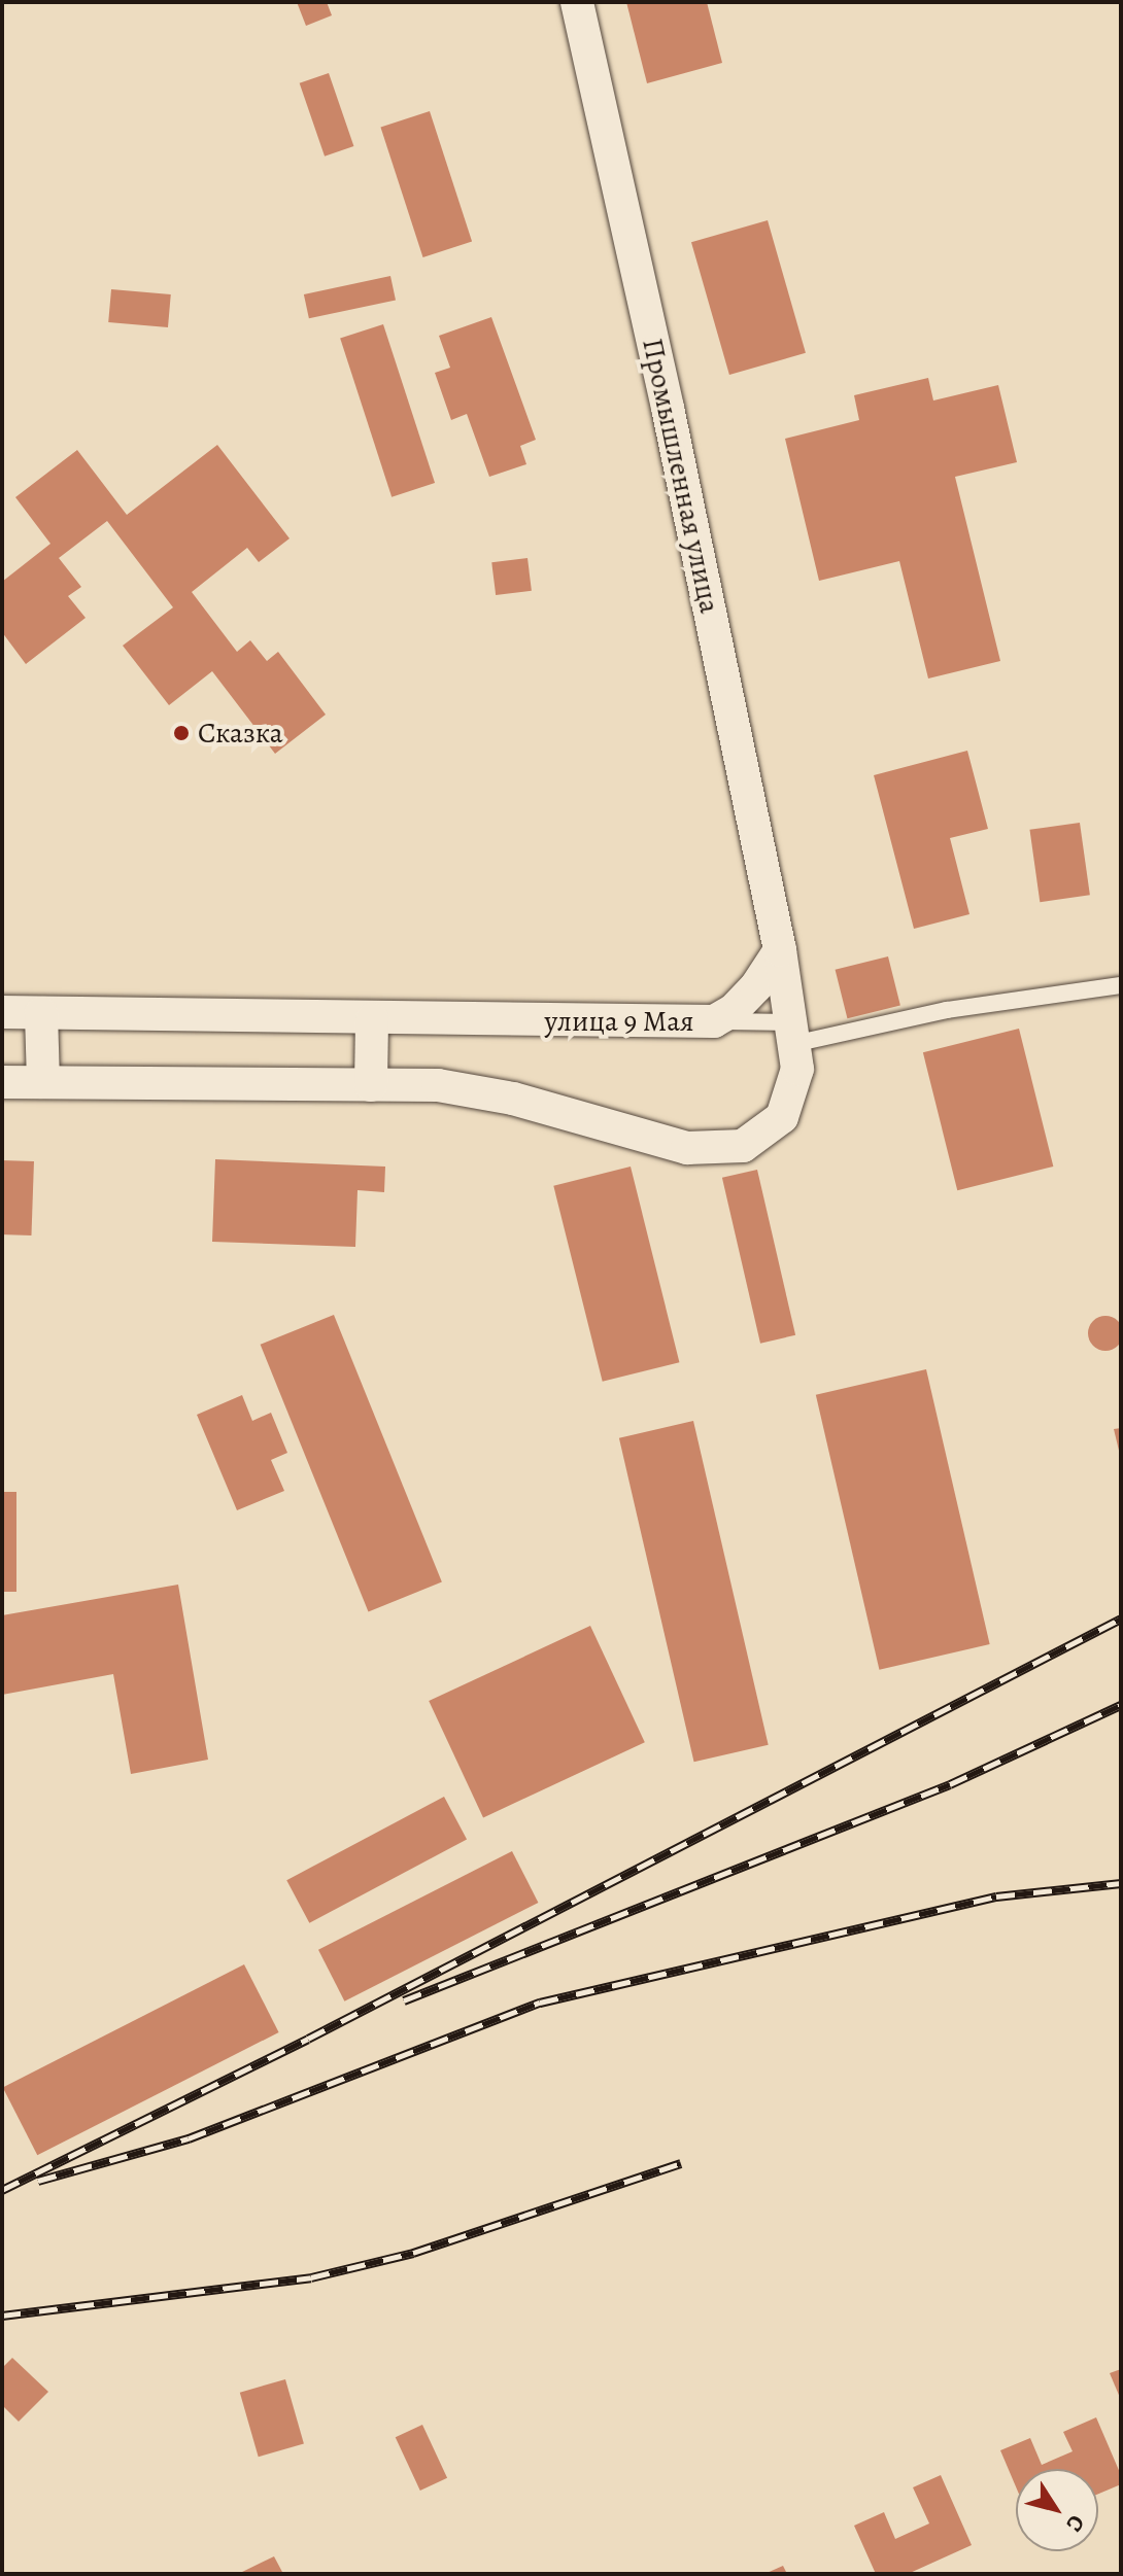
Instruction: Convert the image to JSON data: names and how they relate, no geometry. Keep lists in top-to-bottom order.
{
  "streets": {
    "street": ["Промышленная улица", "улица 9 Мая"]
  },
  "crossings": [
    ["Промышленная улица", "улица 9 Мая"]
  ],
  "places": ["Сказка"],
  "north": "bottom right"
}
